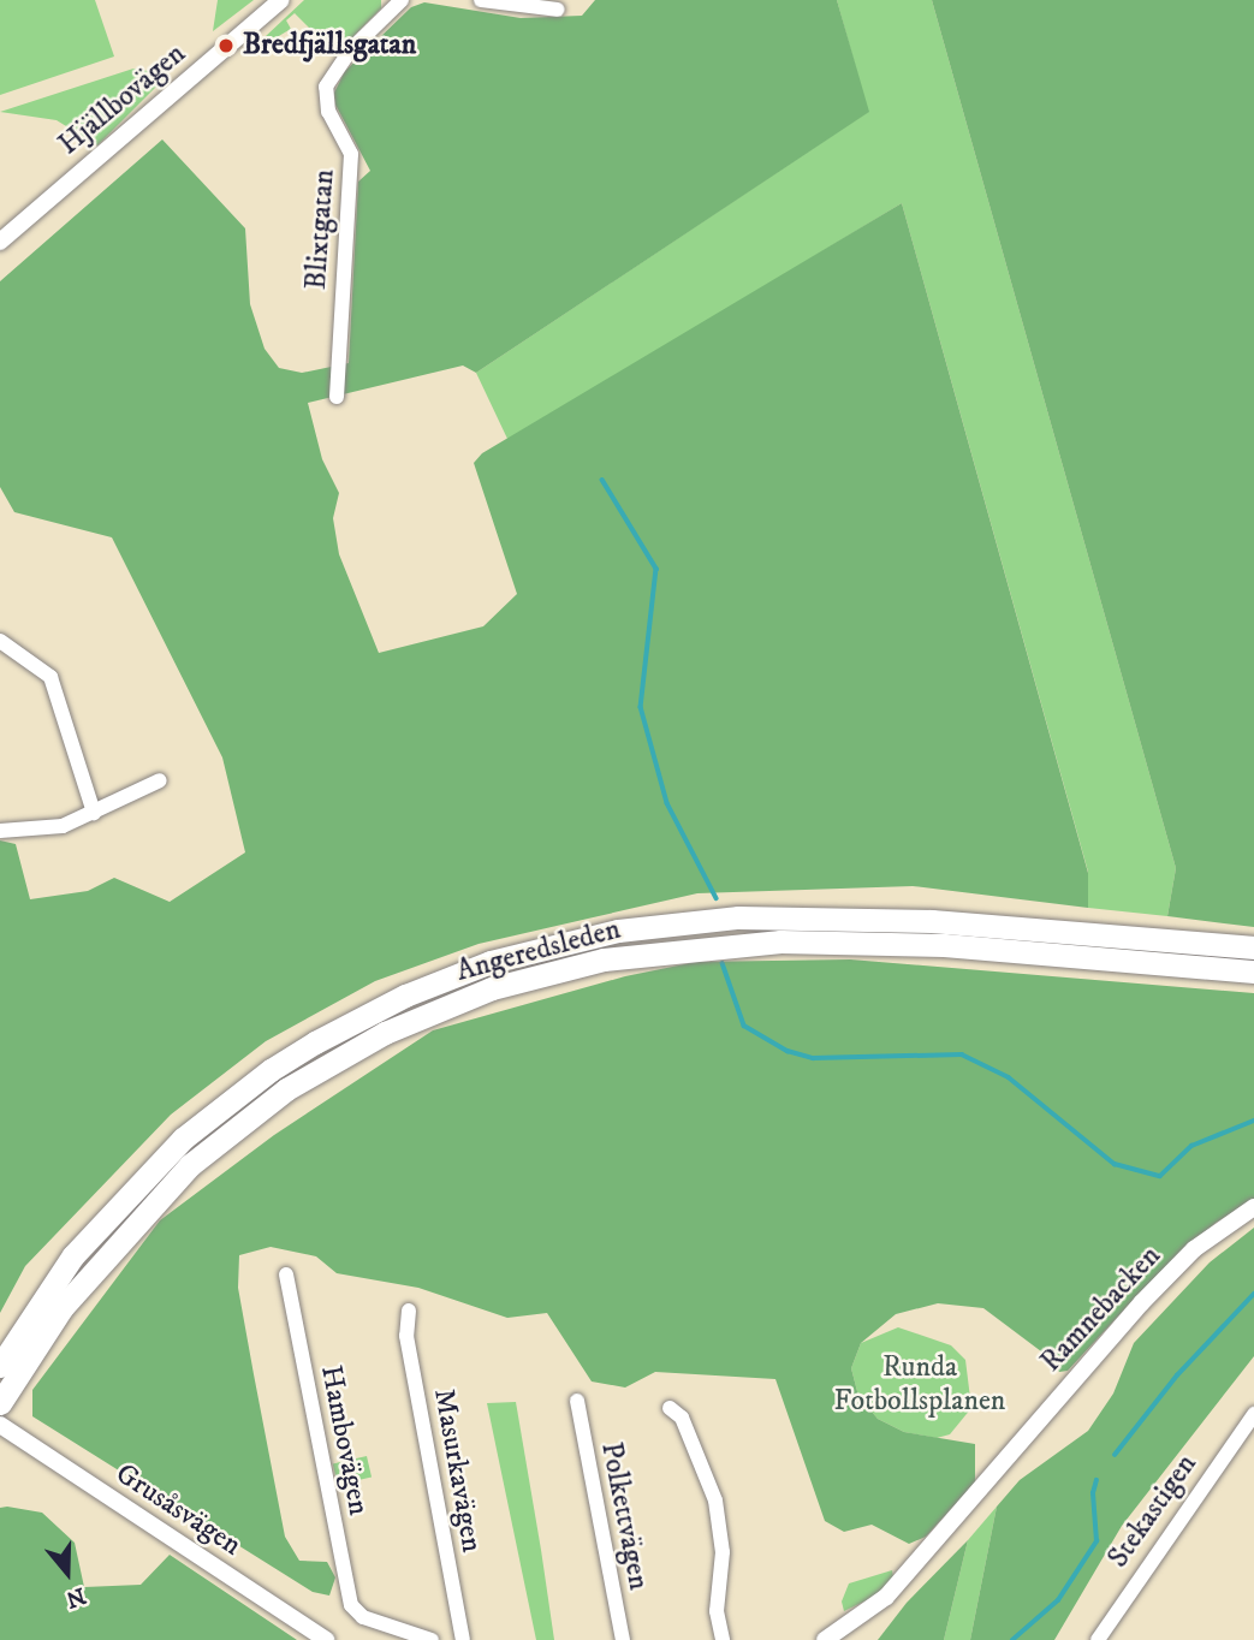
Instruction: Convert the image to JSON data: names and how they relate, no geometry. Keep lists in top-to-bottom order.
{
  "streets": {
    "highway": ["Angeredsleden"],
    "street": [
      "Hjällbovägen",
      "Blixtgatan",
      "Ramnebacken",
      "Hambovägen",
      "Masurkavägen",
      "Grusåsvägen",
      "Stekastigen",
      "Polkettvägen"
    ]
  },
  "parks": ["Runda Fotbollsplanen"],
  "places": ["Bredfjällsgatan"],
  "north": "bottom"
}
